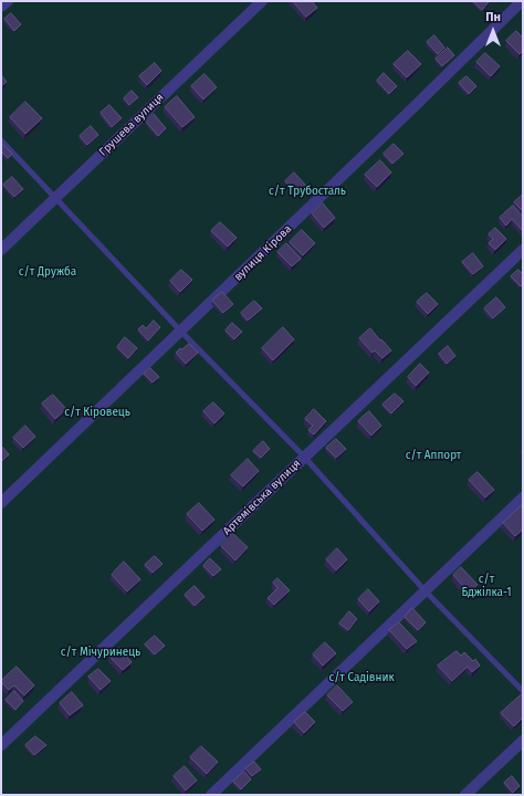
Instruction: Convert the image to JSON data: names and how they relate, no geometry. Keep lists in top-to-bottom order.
{
  "streets": {
    "street": ["Грушева вулиця", "вулиця Кірова", "Артемівська вулиця"]
  },
  "parks": [
    "с/т Трубосталь",
    "с/т Дружба",
    "с/т Кіровець",
    "с/т Аппорт",
    "с/т Бджілка-1",
    "с/т Мічуринець",
    "с/т Садівник"
  ],
  "north": "top"
}
